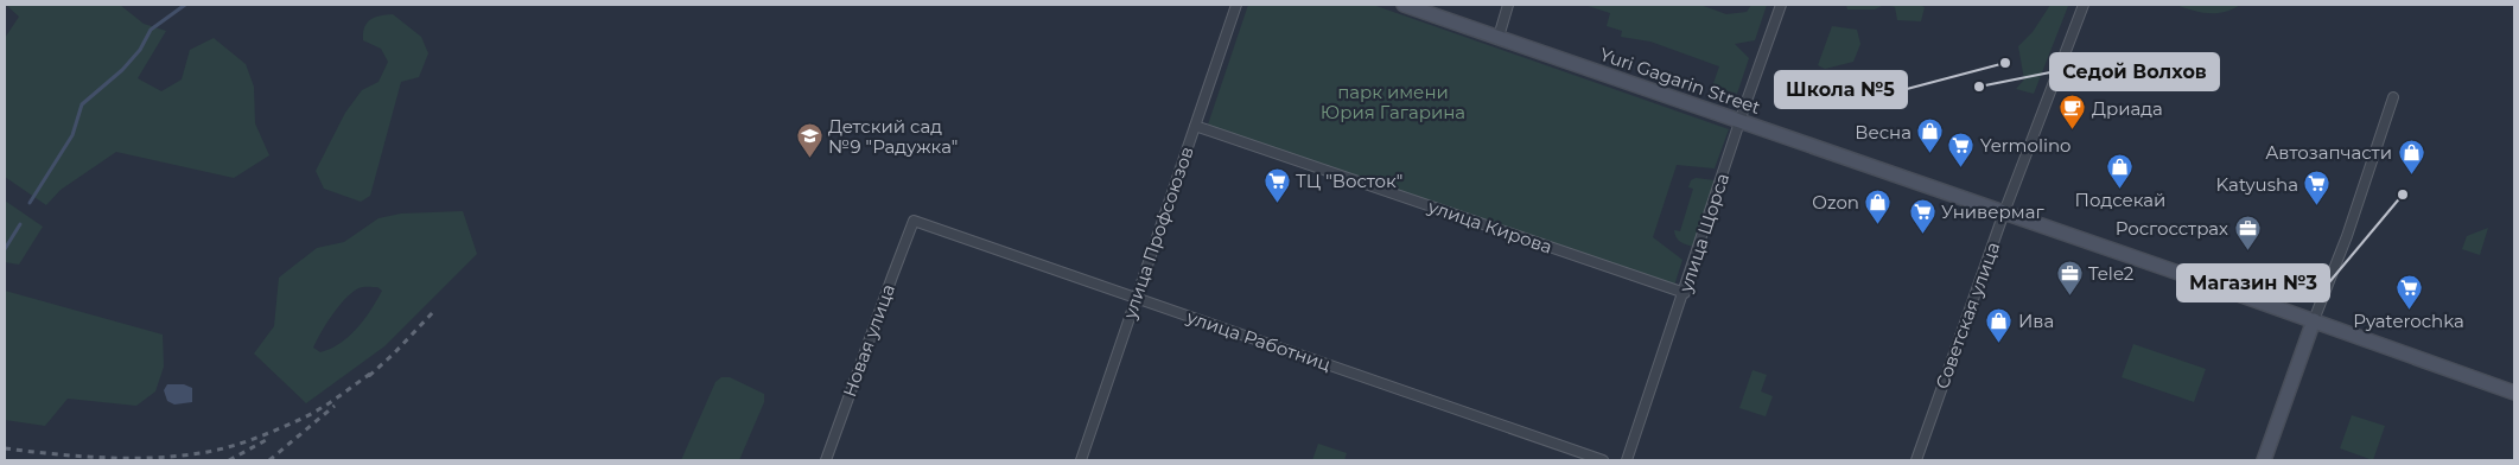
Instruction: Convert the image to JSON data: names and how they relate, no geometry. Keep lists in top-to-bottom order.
{
  "streets": {
    "main road": ["Yuri Gagarin Street"],
    "street": [
      "улица Кирова",
      "улица Профсоюзов",
      "улица Щорса",
      "Советская улица",
      "Новая улица",
      "улица Работниц"
    ]
  },
  "crossings": [
    ["Yuri Gagarin Street", "улица Щорса"],
    ["Yuri Gagarin Street", "Советская улица"],
    ["улица Кирова", "улица Профсоюзов"],
    ["улица Кирова", "улица Щорса"],
    ["улица Профсоюзов", "улица Работниц"],
    ["Новая улица", "улица Работниц"]
  ],
  "parks": ["парк имени Юрия Гагарина"],
  "places": {
    "other": ["Школа №5", "Седой Волхов", "Магазин №3"],
    "cafe": ["Дриада"],
    "shop": [
      "Весна",
      "Автозапчасти",
      "Подсекай",
      "Ozon",
      "Ива"
    ],
    "school or university": ["Детский cад №9 \"Радужка\""],
    "supermarket": [
      "Yermolino",
      "ТЦ \"Восток\"",
      "Katyusha",
      "Универмаг",
      "Pyaterochka"
    ],
    "office": ["Росгосстрах", "Tele2"]
  }
}
